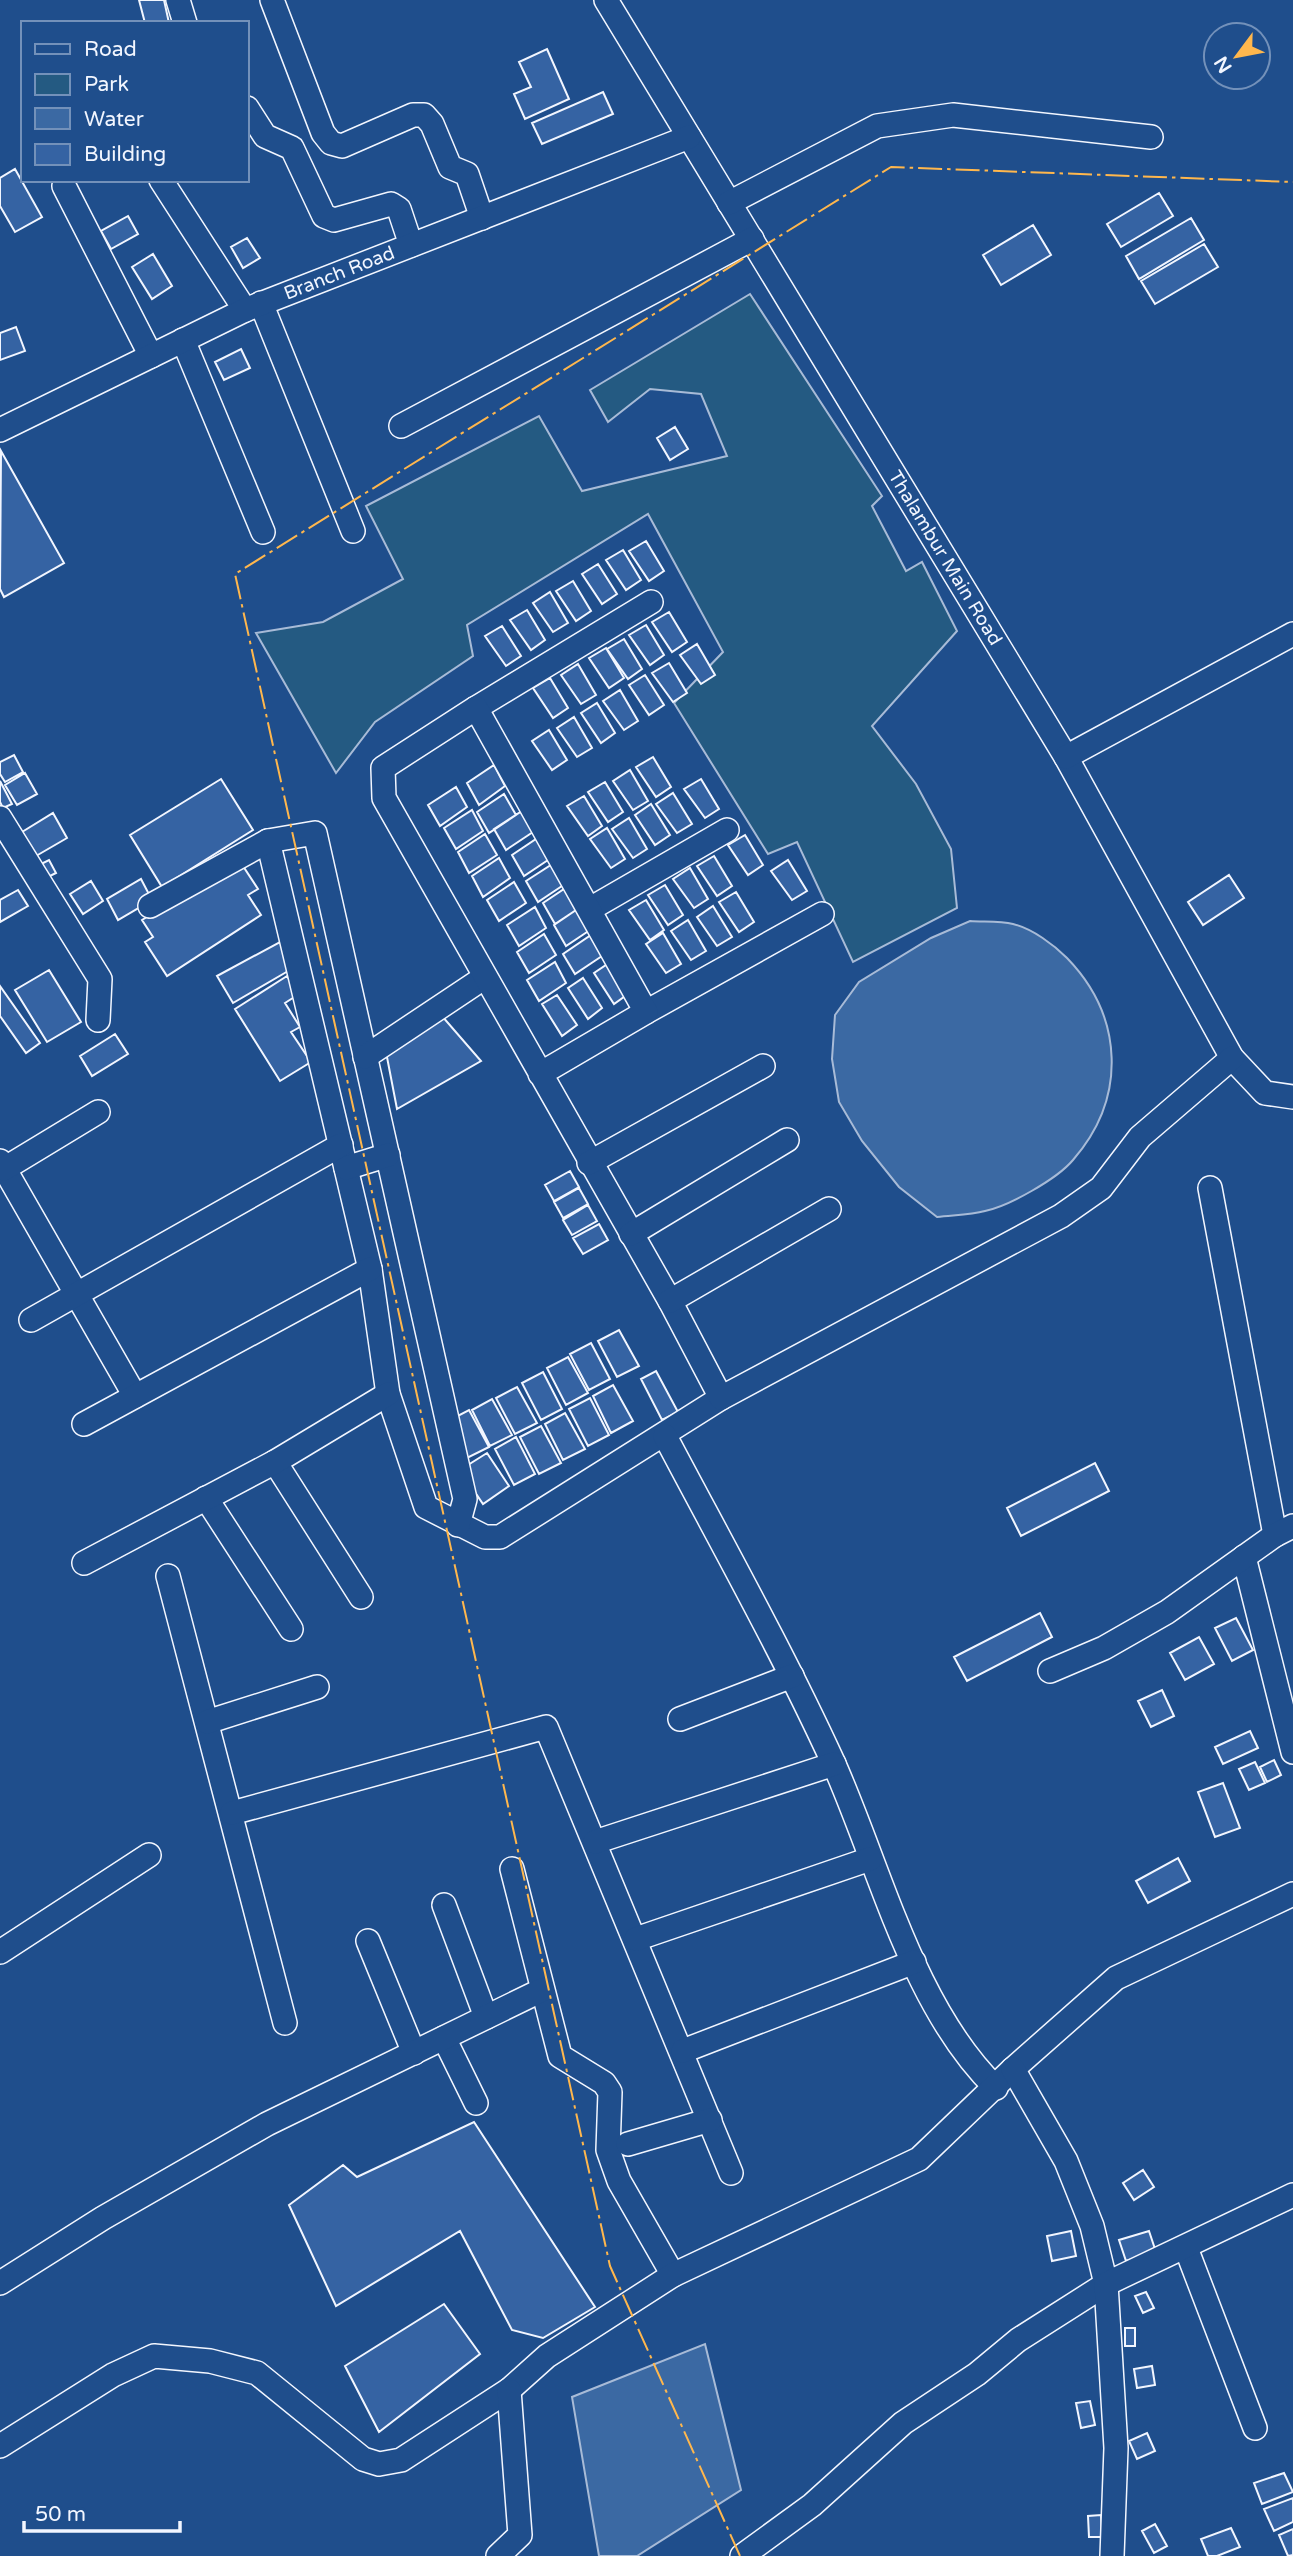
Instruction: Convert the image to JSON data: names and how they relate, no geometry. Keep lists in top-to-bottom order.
{
  "streets": {
    "street": ["Branch Road", "Thalambur Main Road"]
  },
  "crossings": [
    ["Branch Road", "Thalambur Main Road"]
  ],
  "legend": [
    "Road",
    "Park",
    "Water",
    "Building"
  ],
  "scale_bar": "50 m",
  "north": "bottom left"
}
